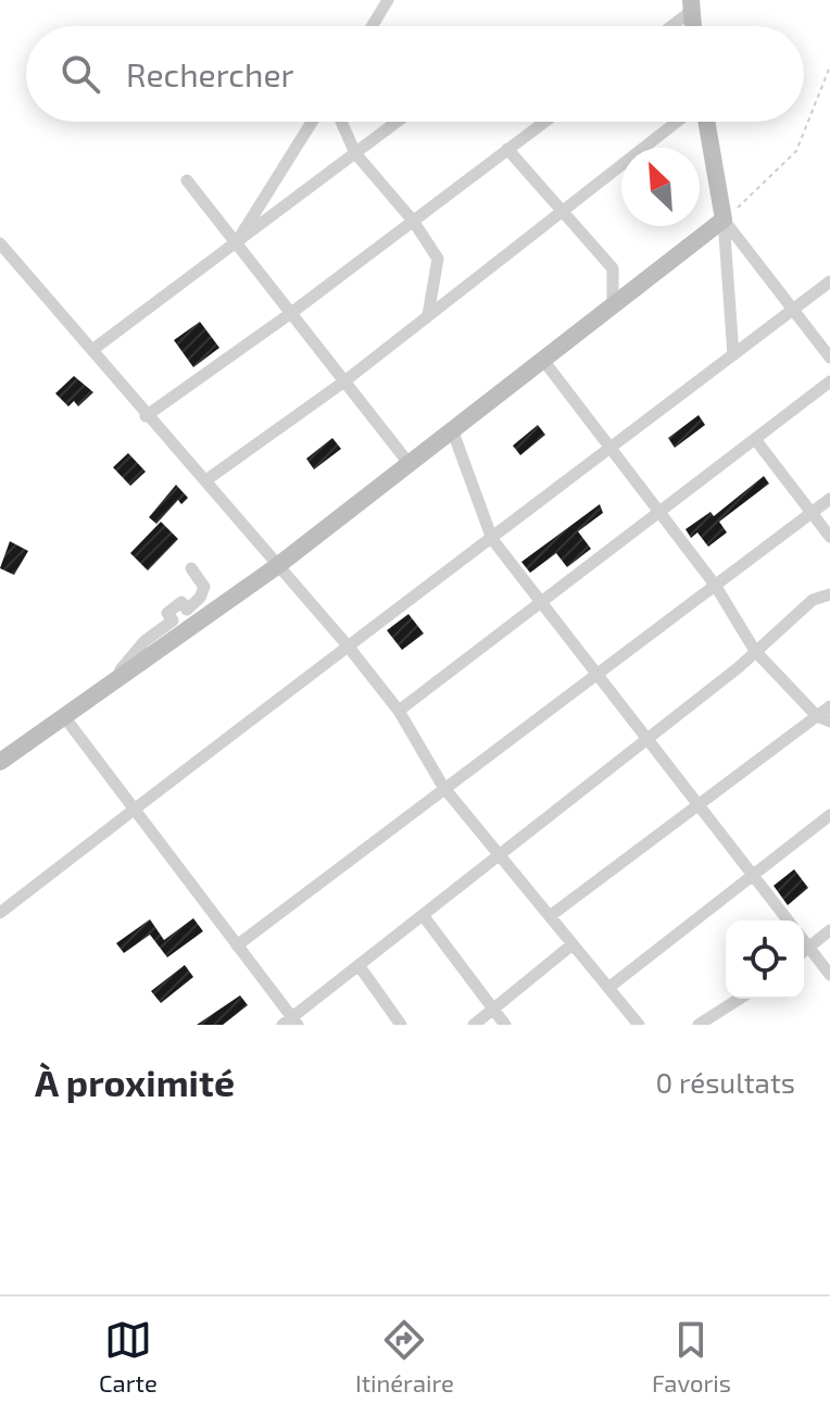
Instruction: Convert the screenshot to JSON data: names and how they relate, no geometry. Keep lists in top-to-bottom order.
{
  "north": "top left",
  "page": {
    "search": "Rechercher",
    "heading": ["À proximité", "0 résultats"],
    "nav": ["Carte", "Itinéraire", "Favoris"]
  }
}
